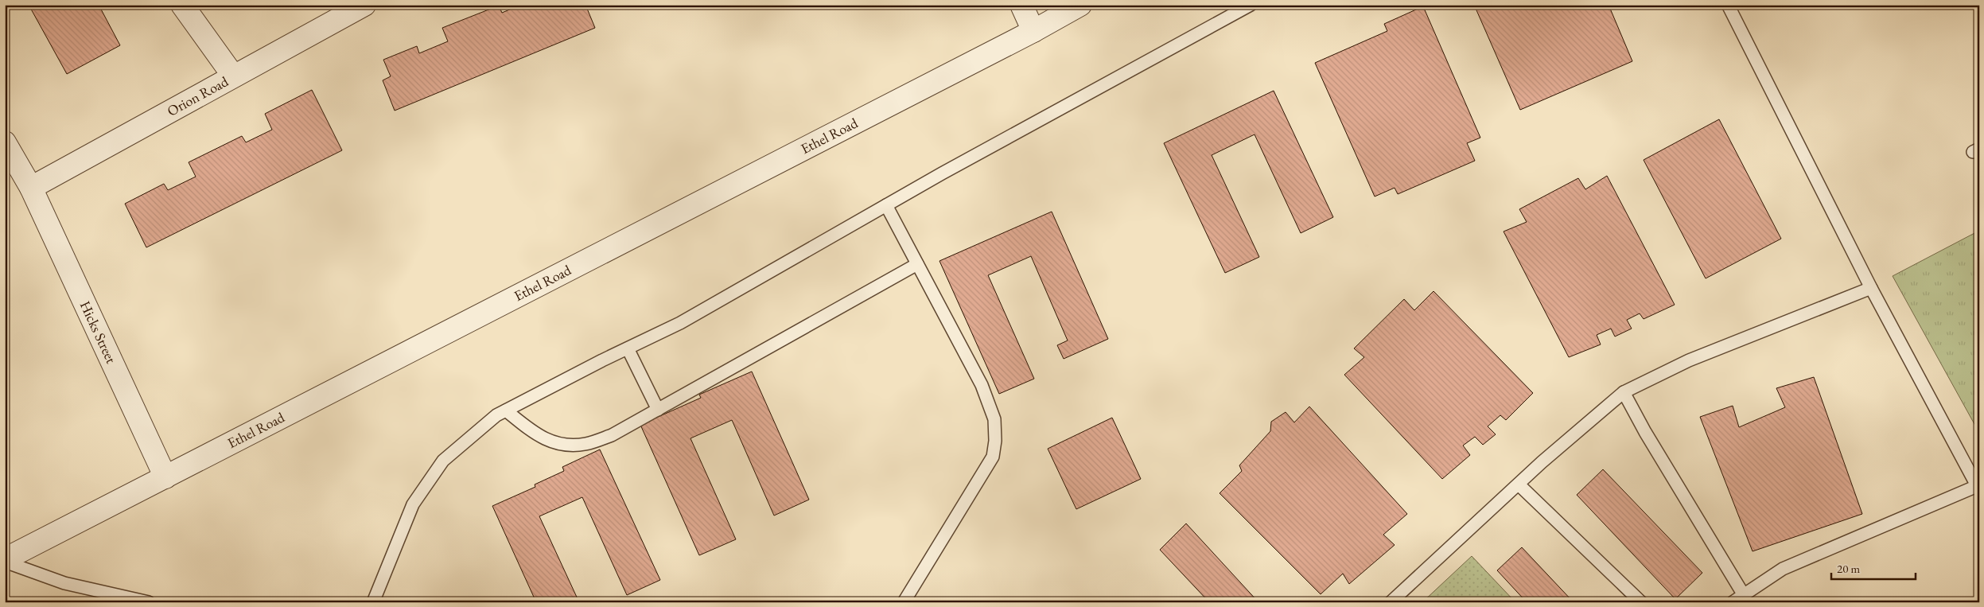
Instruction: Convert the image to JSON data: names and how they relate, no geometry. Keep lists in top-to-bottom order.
{
  "streets": {
    "street": ["Orion Road", "Ethel Road", "Hicks Street"]
  },
  "crossings": [
    ["Orion Road", "Hicks Street"],
    ["Ethel Road", "Hicks Street"]
  ],
  "scale_bar": "20 m"
}
